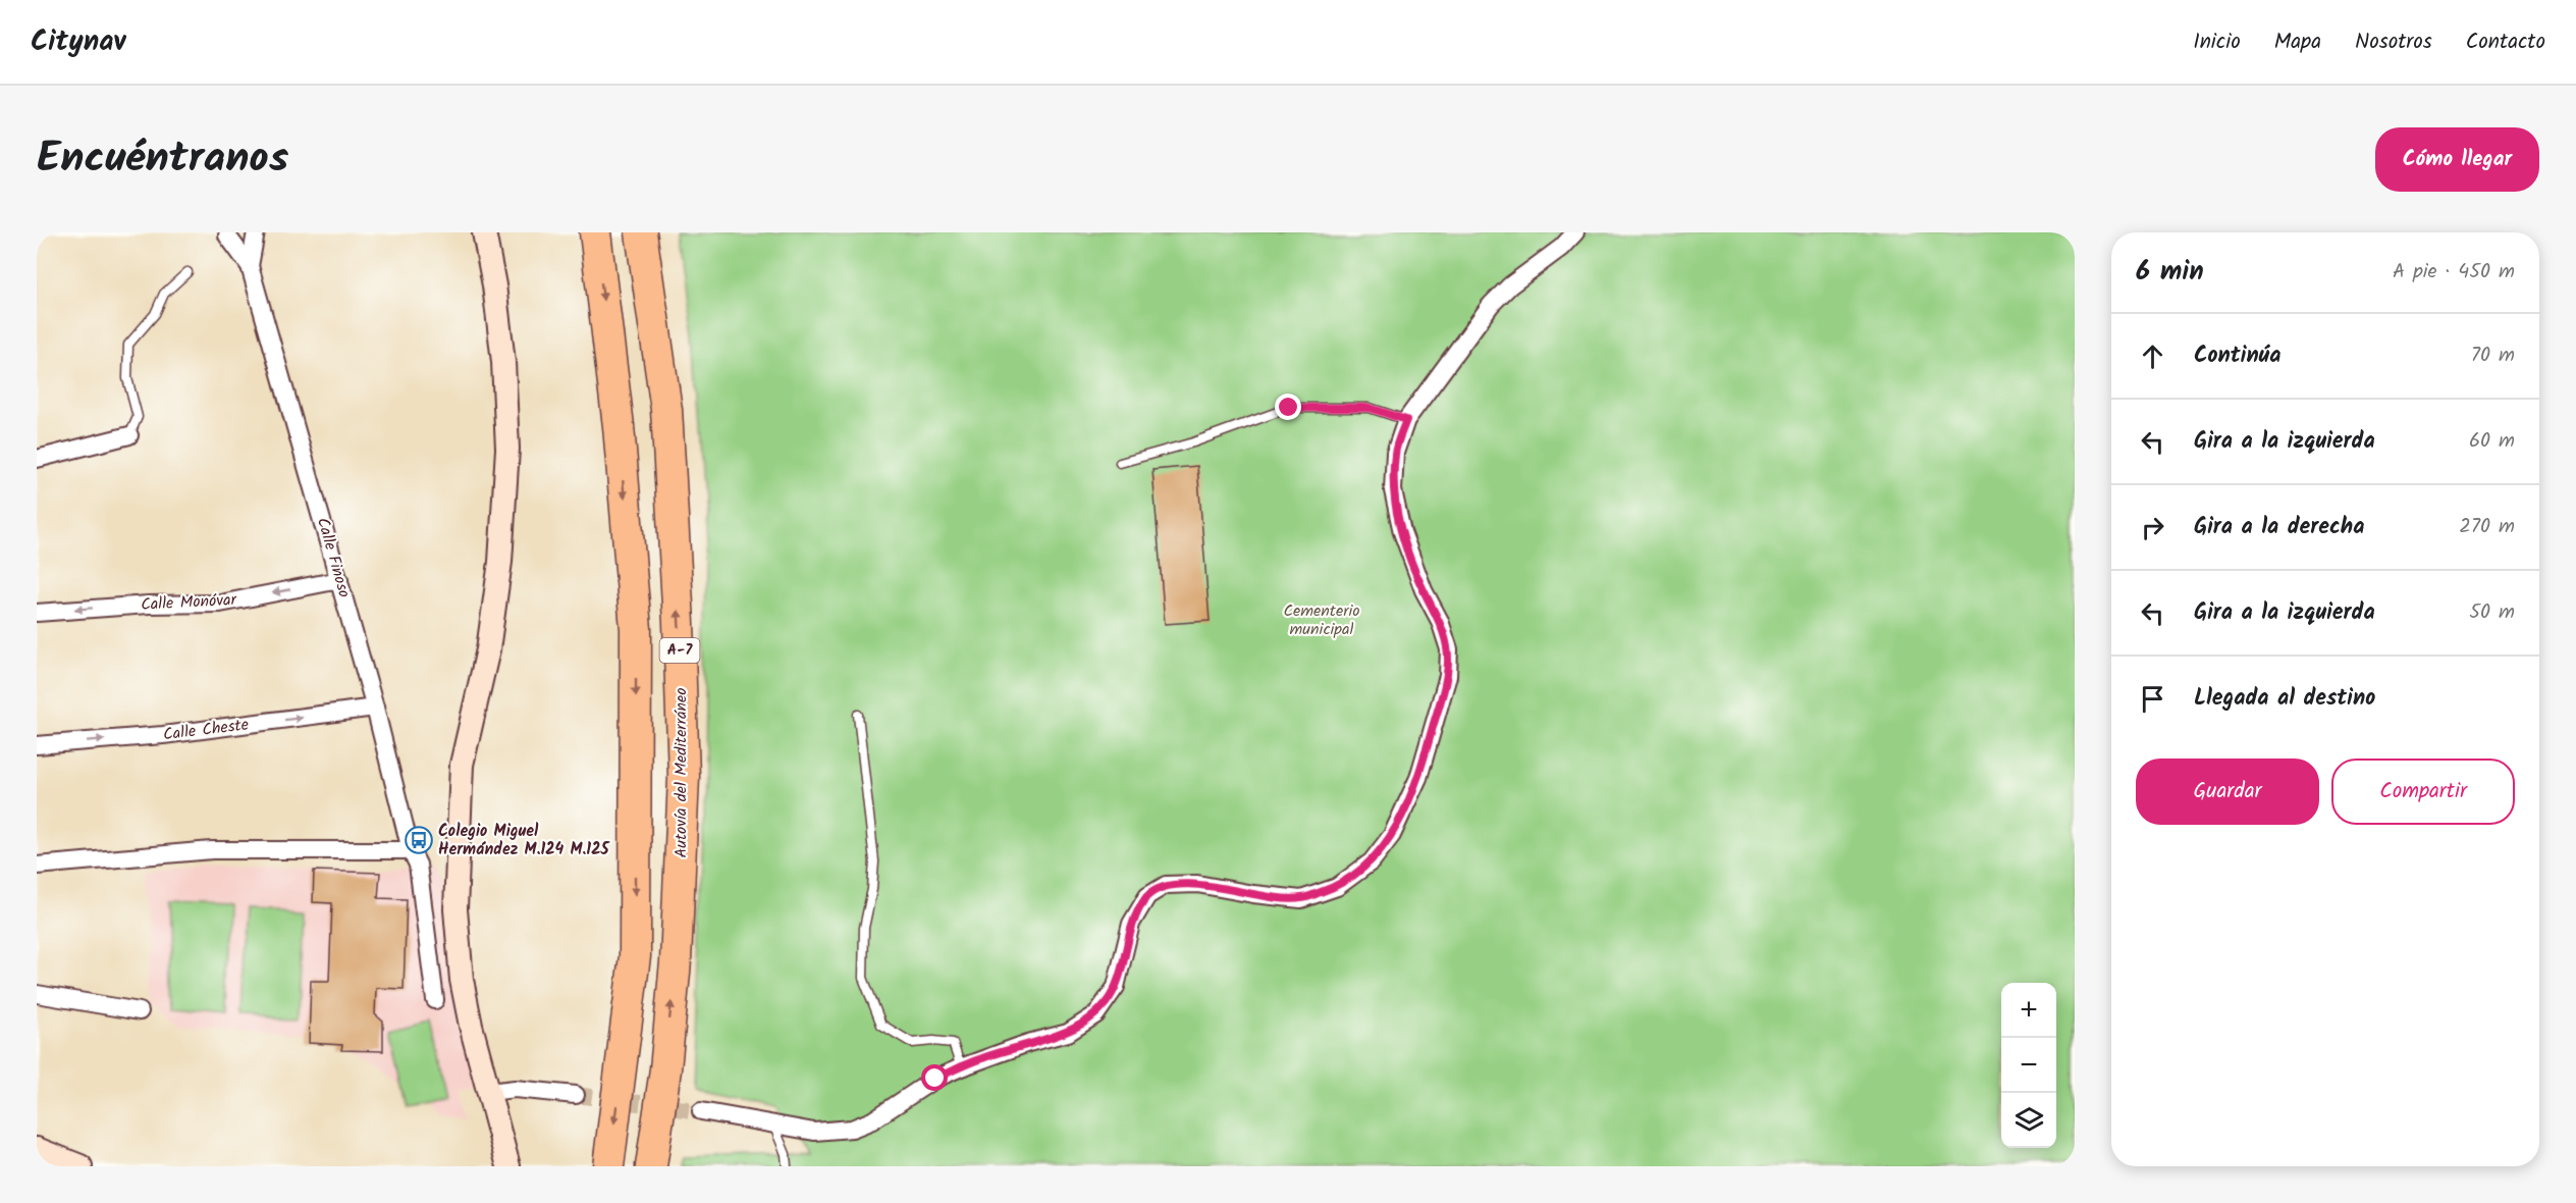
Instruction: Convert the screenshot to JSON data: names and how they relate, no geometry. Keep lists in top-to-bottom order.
{
  "streets": {
    "highway": ["A-7", "Autovía del Mediterráneo"],
    "street": ["Calle Finoso", "Calle Monóvar", "Calle Cheste"]
  },
  "crossings": [
    ["Calle Finoso", "Calle Monóvar"],
    ["Calle Finoso", "Calle Cheste"]
  ],
  "one_way": ["Calle Monóvar"],
  "parks": ["Cementerio municipal"],
  "places": {
    "bus stop": ["Colegio Miguel Hermández M.124 M.125"]
  },
  "page": {
    "header": "Citynav",
    "nav": [
      "Inicio",
      "Mapa",
      "Nosotros",
      "Contacto"
    ],
    "title": "Encuéntranos",
    "buttons": [
      "Cómo llegar",
      ["Guardar", "Compartir"]
    ],
    "heading": ["6 min", "A pie · 450 m"],
    "list": [
      ["Continúa", "70 m"],
      ["Gira a la izquierda", "60 m"],
      ["Gira a la derecha", "270 m"],
      ["Gira a la izquierda", "50 m"],
      "Llegada al destino"
    ],
    "map_buttons": ["+", "−"]
  }
}
